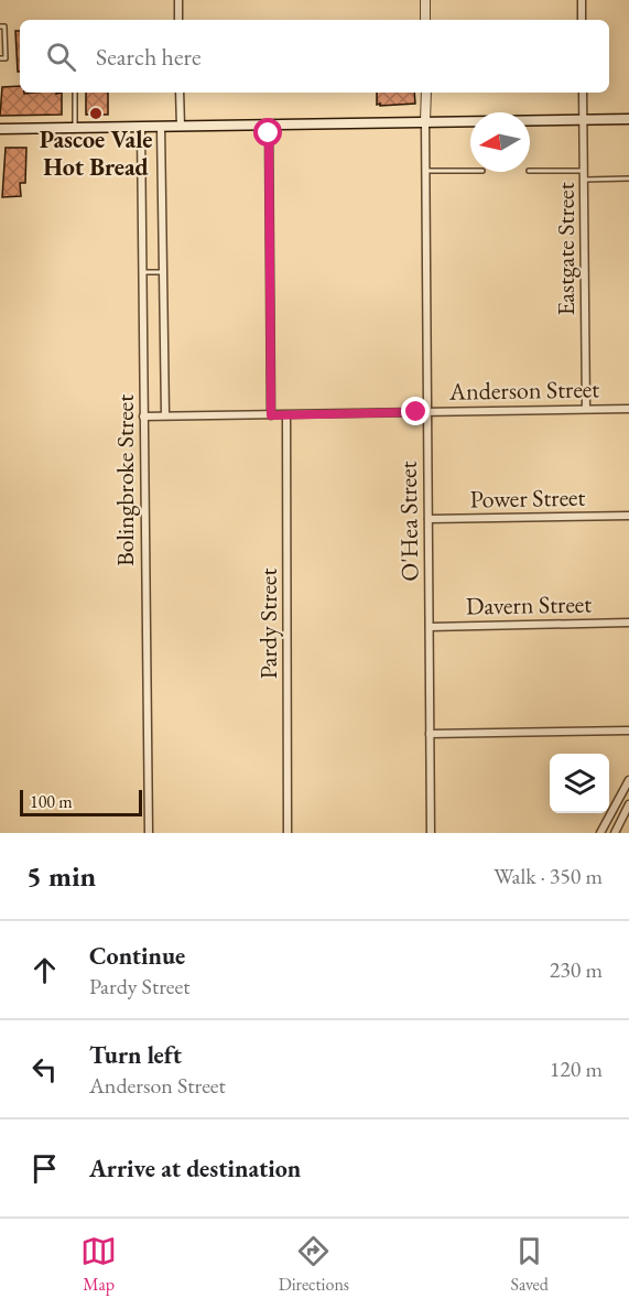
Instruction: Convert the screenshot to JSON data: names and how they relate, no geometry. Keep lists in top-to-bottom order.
{
  "streets": {
    "street": [
      "Eastgate Street",
      "Anderson Street",
      "Bolingbroke Street",
      "Power Street",
      "O'Hea Street",
      "Davern Street",
      "Pardy Street"
    ]
  },
  "crossings": [
    ["Eastgate Street", "Anderson Street"],
    ["Anderson Street", "Bolingbroke Street"],
    ["Anderson Street", "O'Hea Street"],
    ["Anderson Street", "Pardy Street"],
    ["Power Street", "O'Hea Street"],
    ["O'Hea Street", "Davern Street"]
  ],
  "places": ["Pascoe Vale Hot Bread"],
  "scale_bar": "100 m",
  "north": "left",
  "page": {
    "search": "Search here",
    "scale": "100 m",
    "heading": ["5 min", "Walk · 350 m"],
    "list": [
      ["Continue", "Pardy Street", "230 m"],
      ["Turn left", "Anderson Street", "120 m"],
      "Arrive at destination"
    ],
    "nav": ["Map", "Directions", "Saved"]
  }
}
